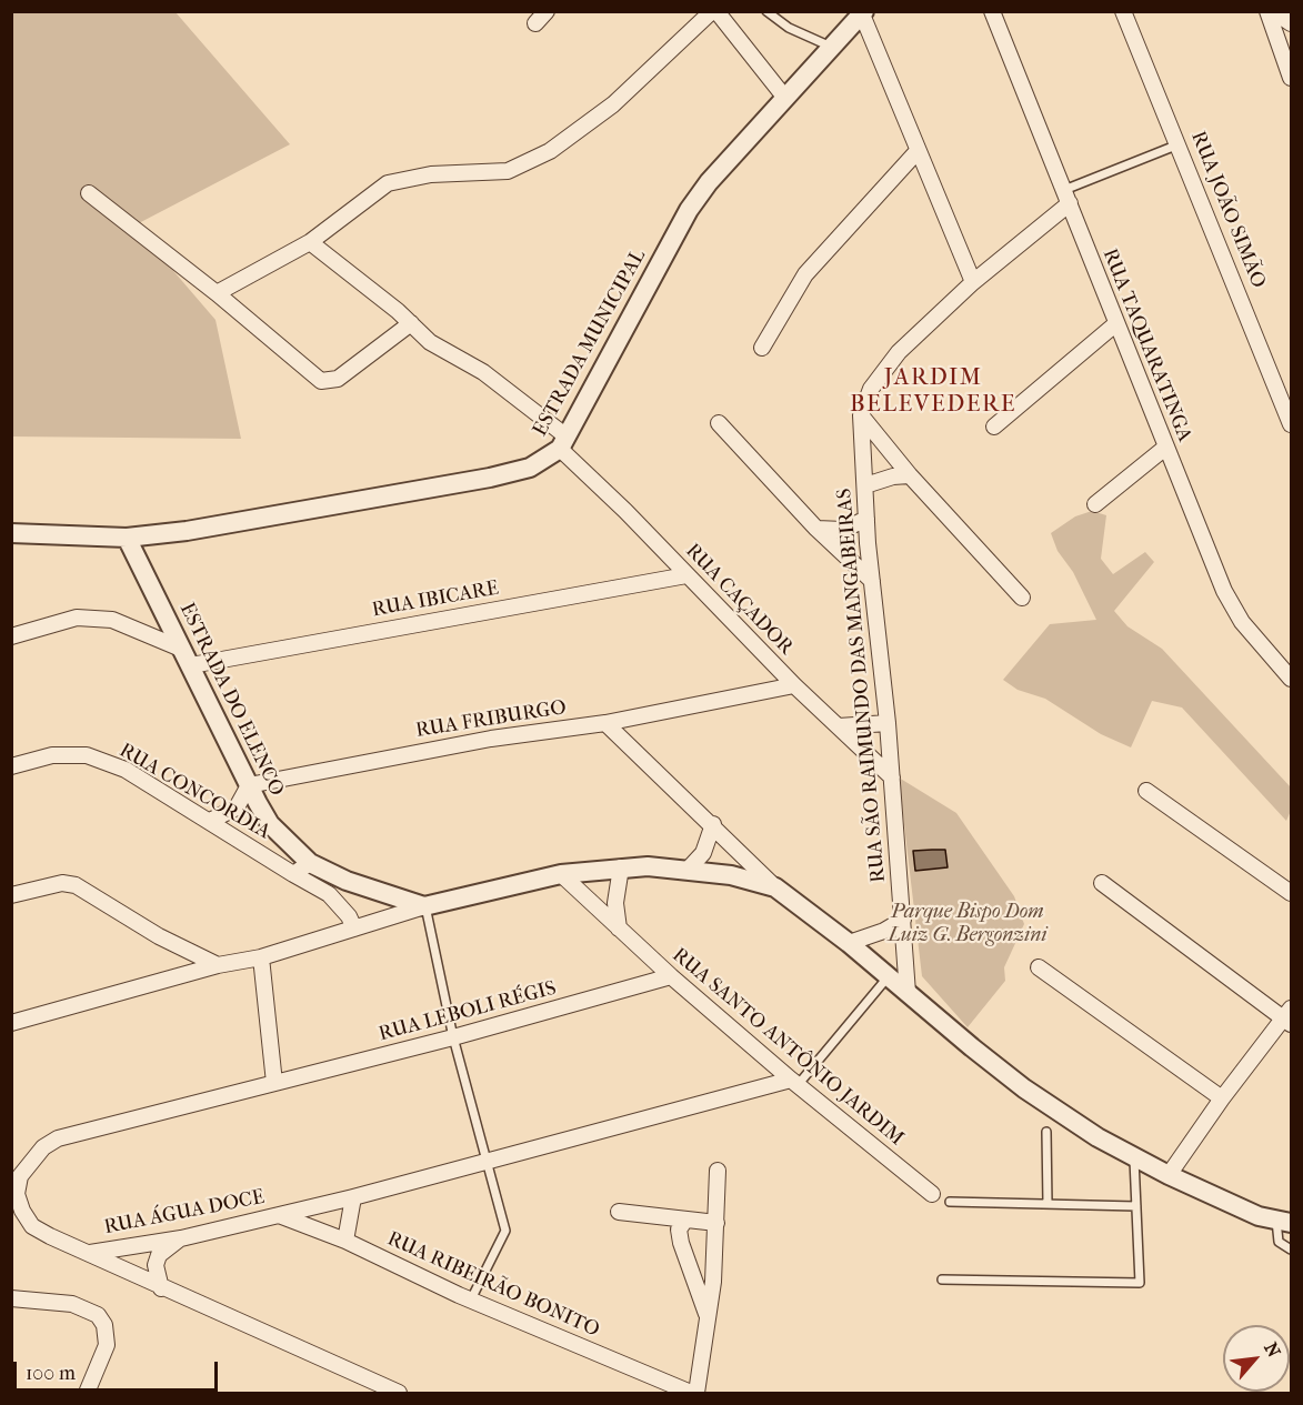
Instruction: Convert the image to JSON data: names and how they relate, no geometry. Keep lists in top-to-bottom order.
{
  "streets": {
    "street": [
      "RUA JOÃO SIMÃO",
      "ESTRADA MUNICIPAL",
      "RUA TAQUARATINGA",
      "RUA IBICARE",
      "RUA CAÇADOR",
      "RUA SÃO RAIMUNDO DAS MANGABEIRAS",
      "ESTRADA DO ELENCO",
      "RUA FRIBURGO",
      "RUA CONCORDIA",
      "RUA LEBOLI RÉGIS",
      "RUA SANTO ANTÔNIO JARDIM",
      "RUA ÁGUA DOCE",
      "RUA RIBEIRÃO BONITO"
    ]
  },
  "crossings": [
    ["ESTRADA MUNICIPAL", "RUA CAÇADOR"],
    ["ESTRADA MUNICIPAL", "ESTRADA DO ELENCO"],
    ["RUA IBICARE", "RUA CAÇADOR"],
    ["RUA IBICARE", "ESTRADA DO ELENCO"],
    ["RUA CAÇADOR", "RUA SÃO RAIMUNDO DAS MANGABEIRAS"],
    ["RUA CAÇADOR", "RUA FRIBURGO"],
    ["ESTRADA DO ELENCO", "RUA FRIBURGO"],
    ["RUA LEBOLI RÉGIS", "RUA SANTO ANTÔNIO JARDIM"],
    ["RUA LEBOLI RÉGIS", "RUA ÁGUA DOCE"],
    ["RUA SANTO ANTÔNIO JARDIM", "RUA ÁGUA DOCE"],
    ["RUA ÁGUA DOCE", "RUA RIBEIRÃO BONITO"]
  ],
  "districts": ["JARDIM BELEVEDERE"],
  "parks": ["Parque Bispo Dom Luiz G. Bergonzini"],
  "scale_bar": "100 m",
  "north": "top right"
}
